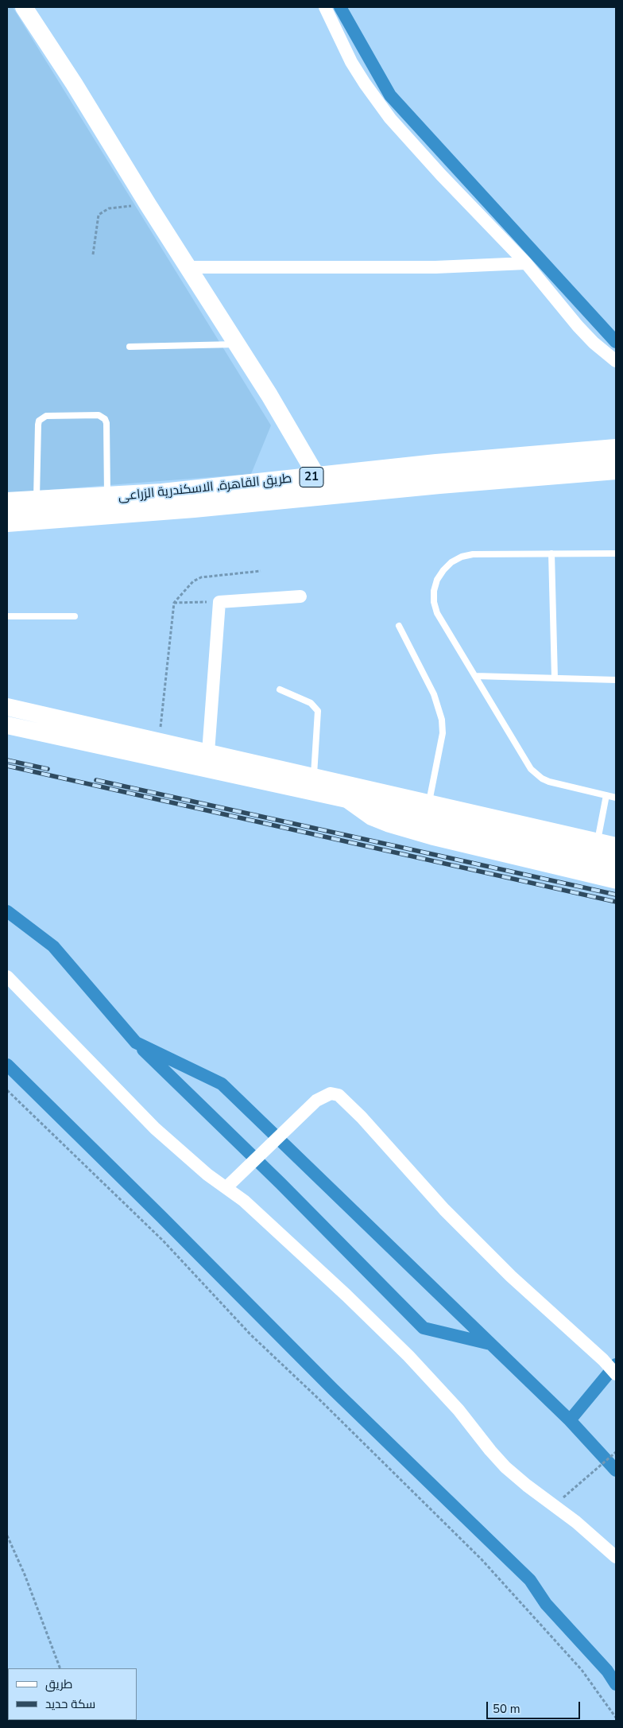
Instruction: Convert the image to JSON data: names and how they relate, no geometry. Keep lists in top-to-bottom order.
{
  "streets": {
    "highway": ["21", "طريق القاهرة, الاسكندرية الزراعى"]
  },
  "legend": ["طريق", "سكة حديد"],
  "scale_bar": "50 m"
}
